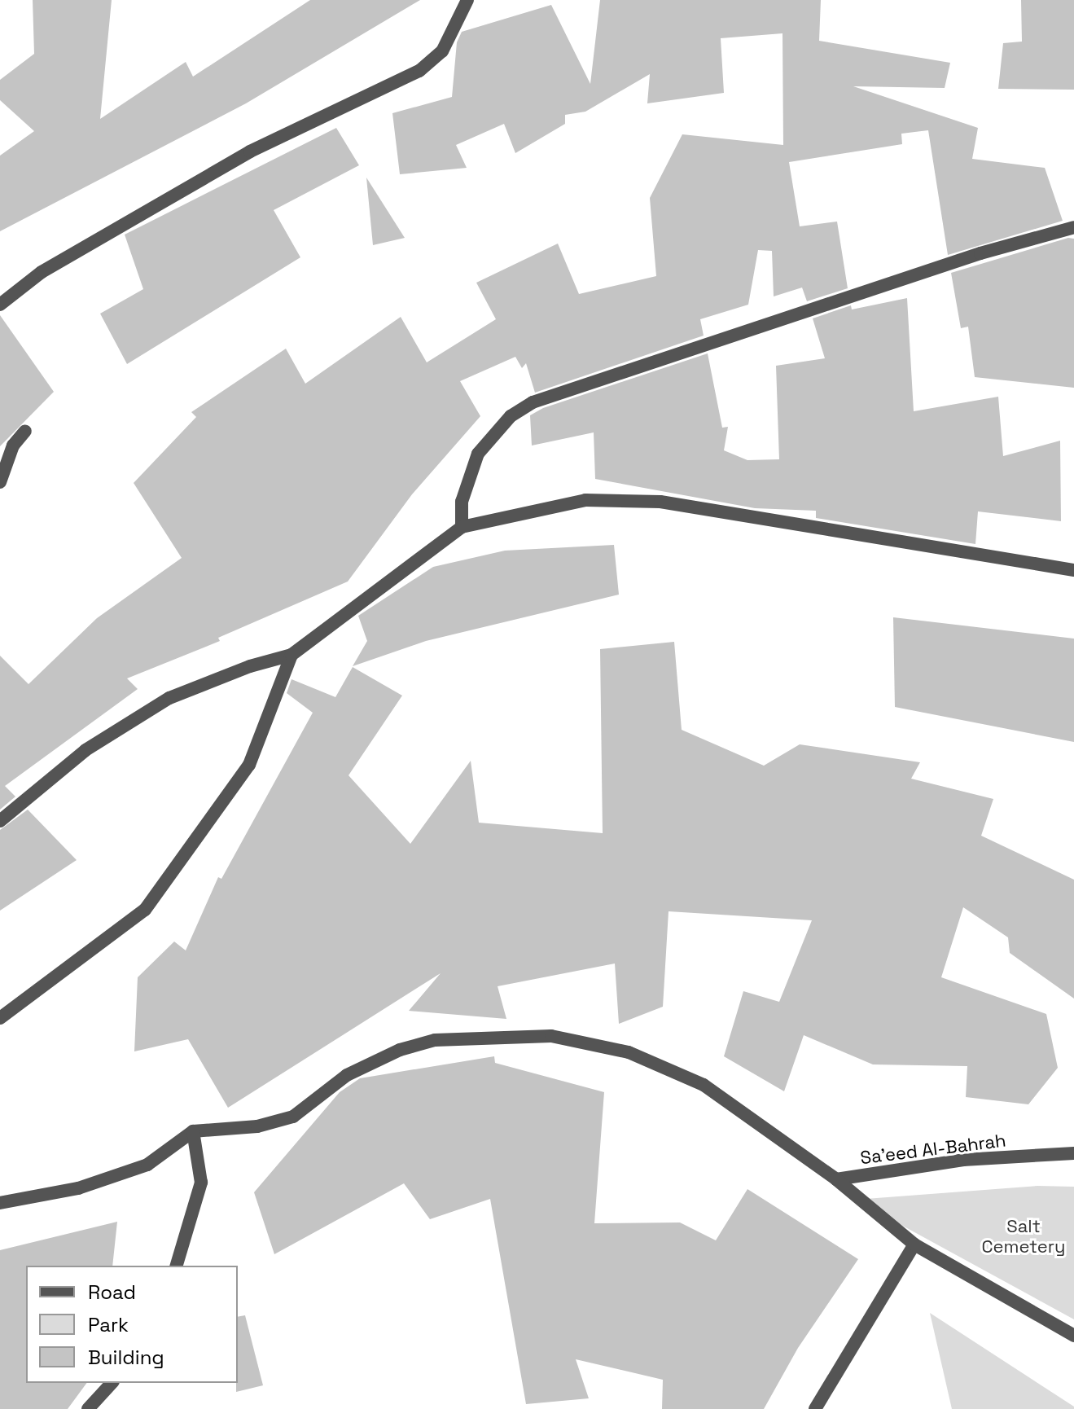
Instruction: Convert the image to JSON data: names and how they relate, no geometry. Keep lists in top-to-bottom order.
{
  "streets": {
    "street": ["Sa'eed Al-Bahrah"]
  },
  "parks": ["Salt Cemetery"],
  "legend": ["Road", "Park", "Building"]
}
